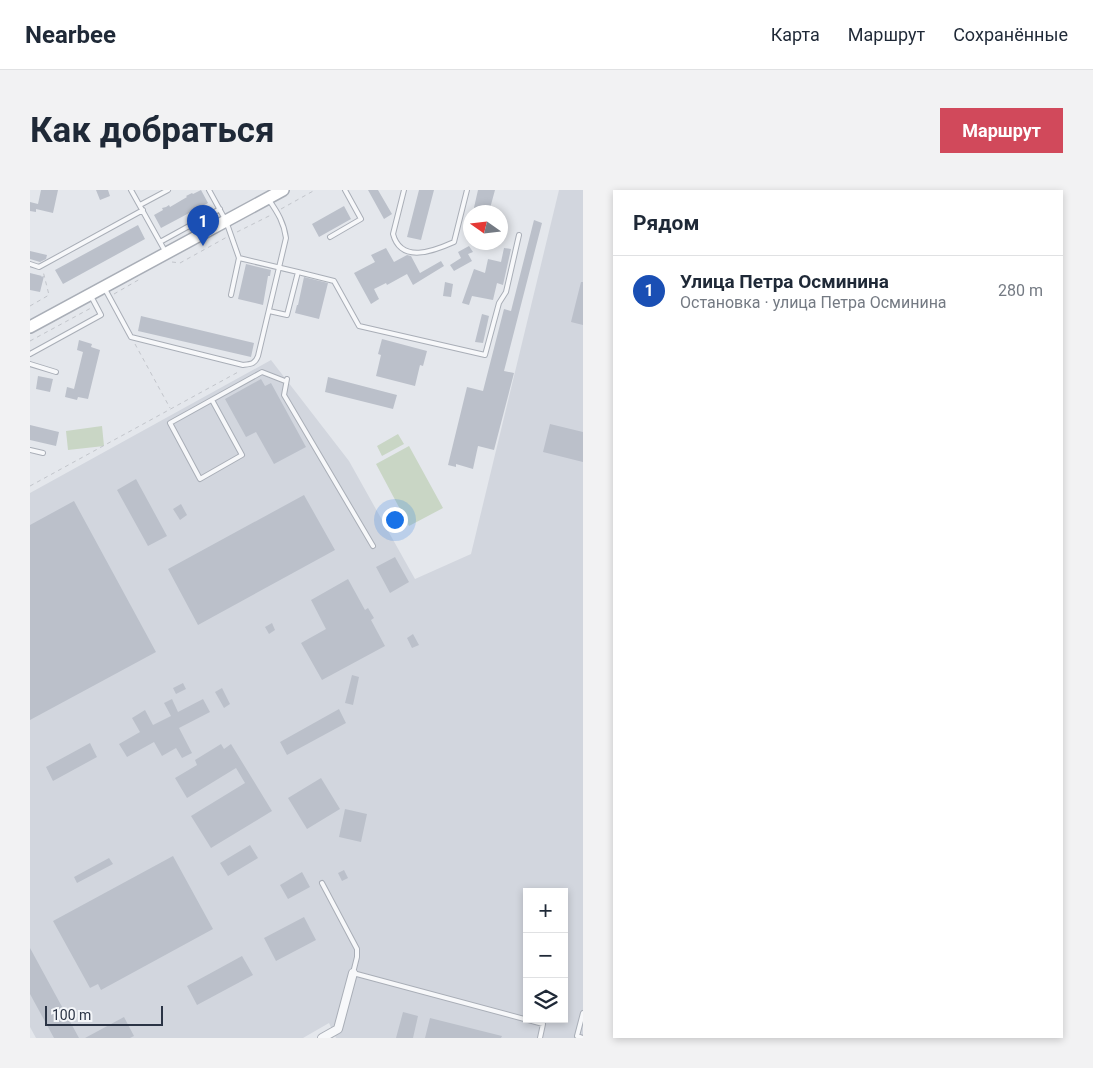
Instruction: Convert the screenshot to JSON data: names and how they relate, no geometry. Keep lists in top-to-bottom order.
{
  "scale_bar": "100 m",
  "north": "left",
  "page": {
    "header": "Nearbee",
    "nav": ["Карта", "Маршрут", "Сохранённые"],
    "buttons": "Маршрут",
    "title": "Как добраться",
    "heading": "Рядом",
    "pins": "1",
    "list": [
      {
        "mark": "1",
        "name": "Улица Петра Осминина",
        "note": "Остановка · улица Петра Осминина",
        "value": "280 m"
      }
    ],
    "map_buttons": ["+", "−"],
    "scale": "100 m"
  }
}
